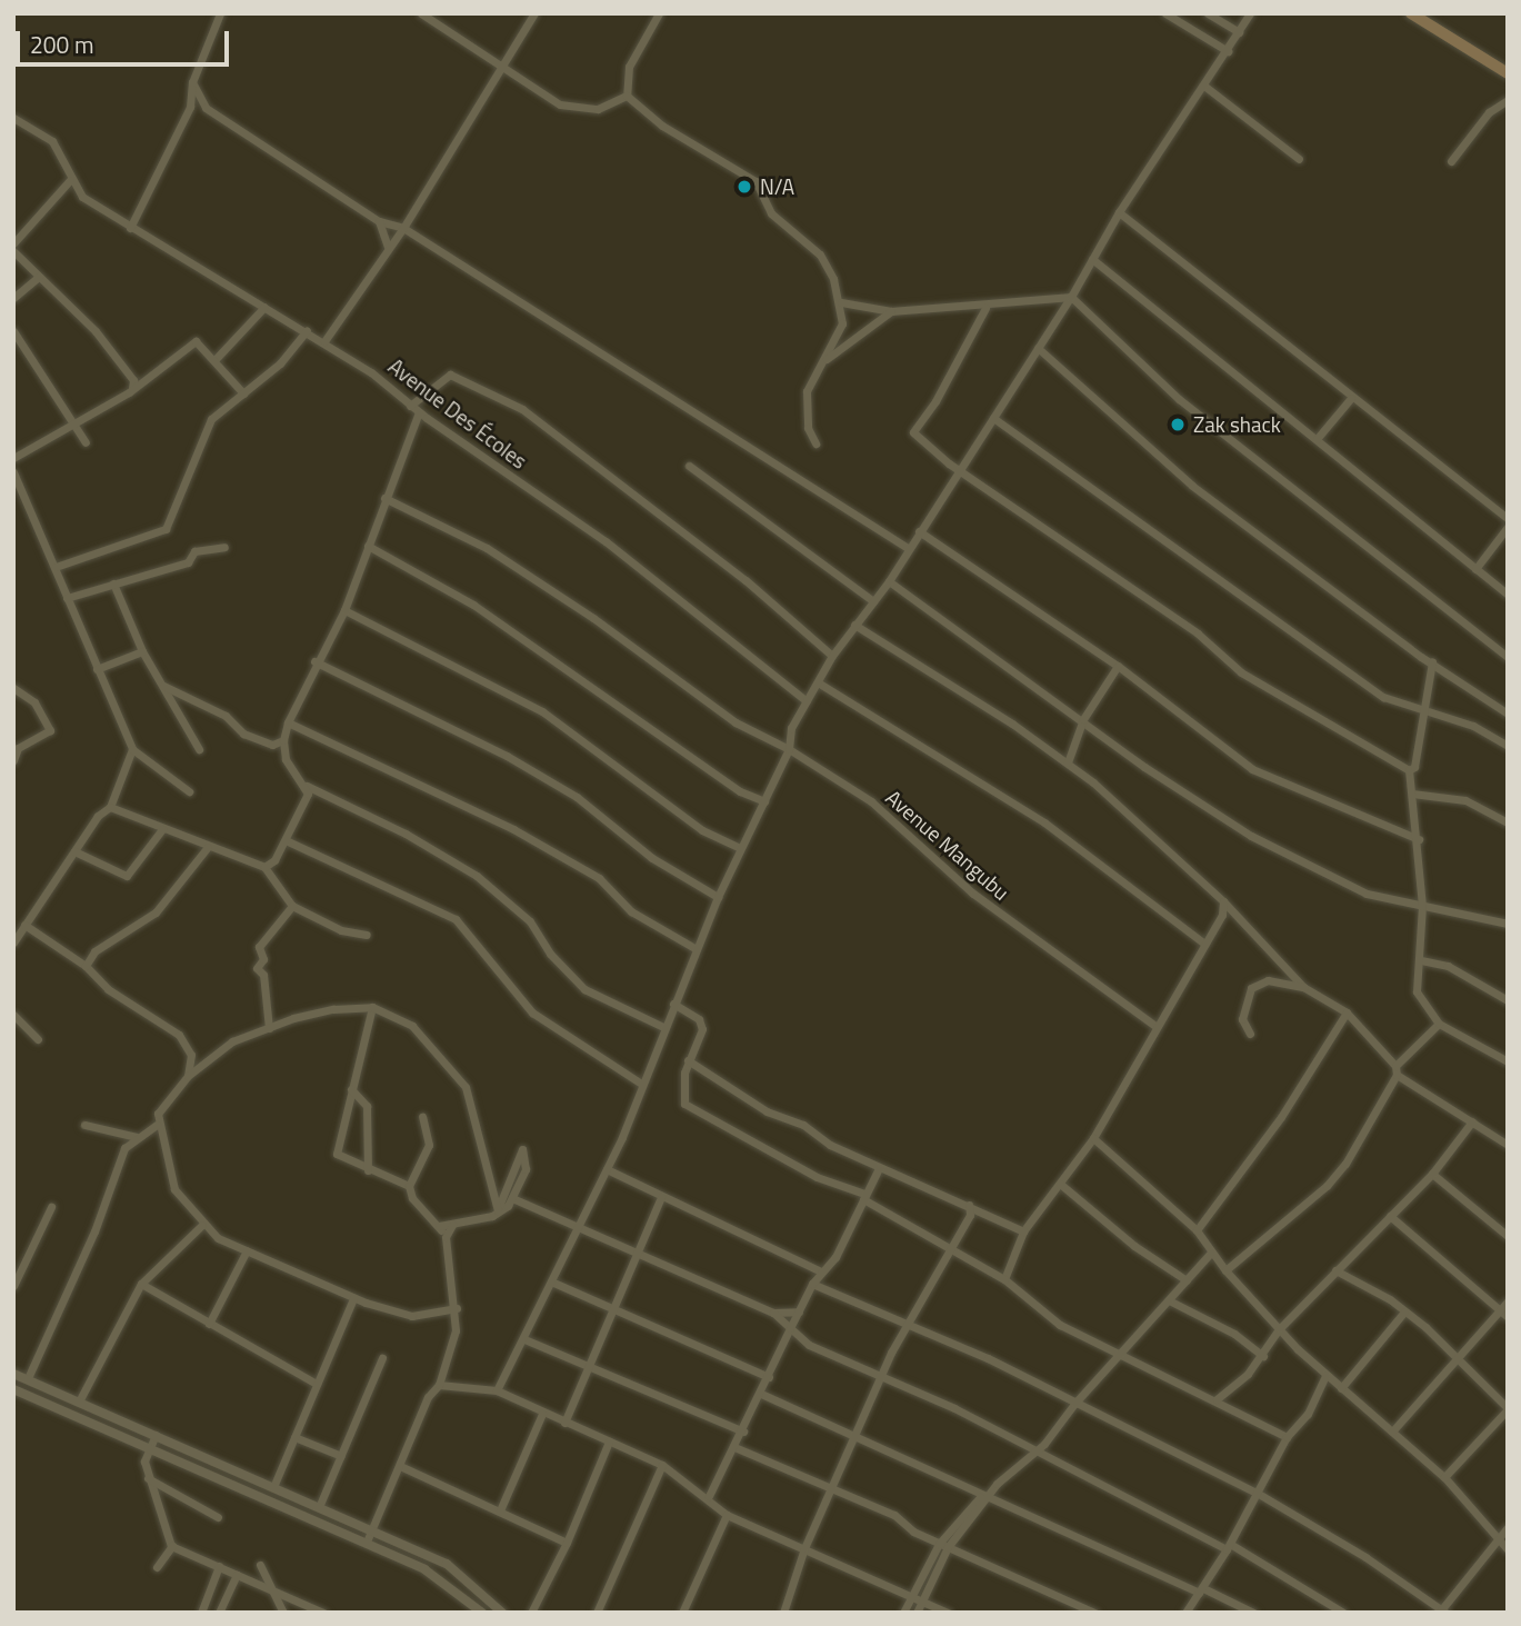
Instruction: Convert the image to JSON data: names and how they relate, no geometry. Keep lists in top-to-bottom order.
{
  "streets": {
    "street": ["Avenue Des Écoles", "Avenue Mangubu"]
  },
  "places": ["N/A", "Zak shack"],
  "scale_bar": "200 m"
}
